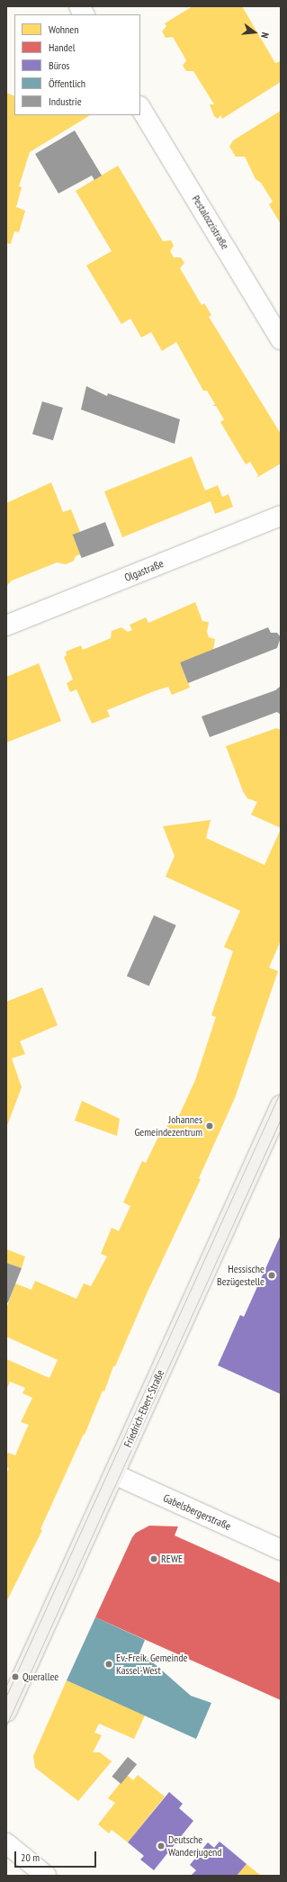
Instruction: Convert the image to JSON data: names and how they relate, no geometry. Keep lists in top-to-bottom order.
{
  "streets": {
    "main road": ["Friedrich-Ebert-Straße"],
    "street": ["Pestalozzistraße", "Olgastraße", "Gabelsbergerstraße"]
  },
  "crossings": [
    ["Friedrich-Ebert-Straße", "Gabelsbergerstraße"]
  ],
  "places": [
    "Johannes Gemeindezentrum",
    "Hessische Bezügestelle",
    "REWE",
    "Ev.-Freik. Gemeinde Kassel-West",
    "Querallee",
    "Deutsche Wanderjugend"
  ],
  "legend": [
    "Wohnen",
    "Handel",
    "Büros",
    "Öffentlich",
    "Industrie"
  ],
  "scale_bar": "20 m",
  "north": "right"
}
